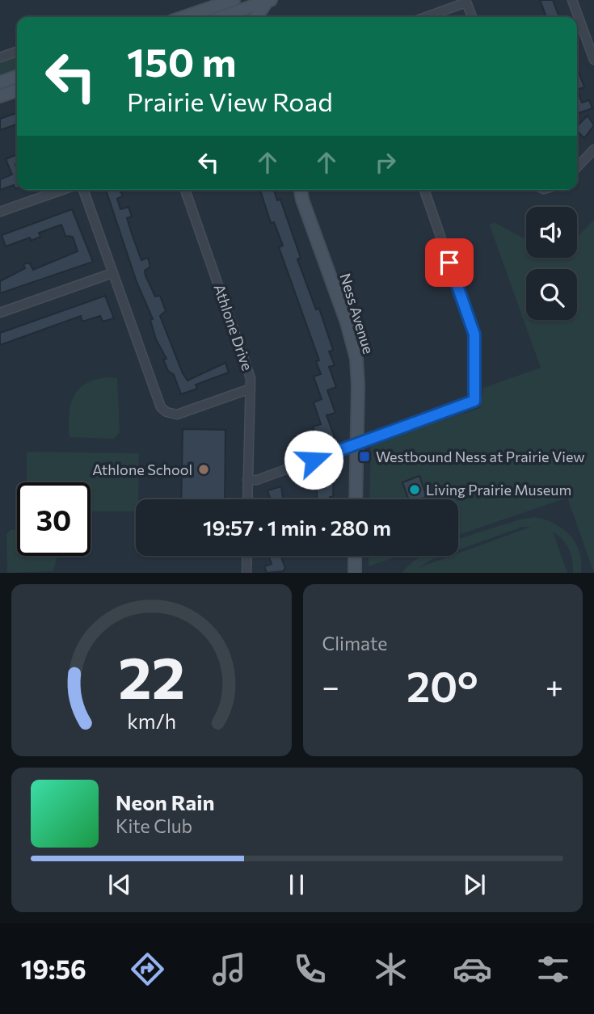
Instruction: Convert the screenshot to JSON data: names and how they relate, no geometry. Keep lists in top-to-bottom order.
{
  "streets": {
    "main road": ["Ness Avenue"],
    "street": ["Athlone Drive"]
  },
  "places": {
    "transit": ["Westbound Ness at Prairie View"],
    "other": ["Athlone School", "Living Prairie Museum"]
  },
  "page": {
    "turn": ["150 m", "Prairie View Road"],
    "limit": "30",
    "trip": "19:57 · 1 min · 280 m",
    "tile": "Climate",
    "heat": ["−", "20°", "+"],
    "song": ["Neon Rain", "Kite Club"],
    "tabs": "19:56",
    "gauge": ["22", "km/h"]
  }
}
